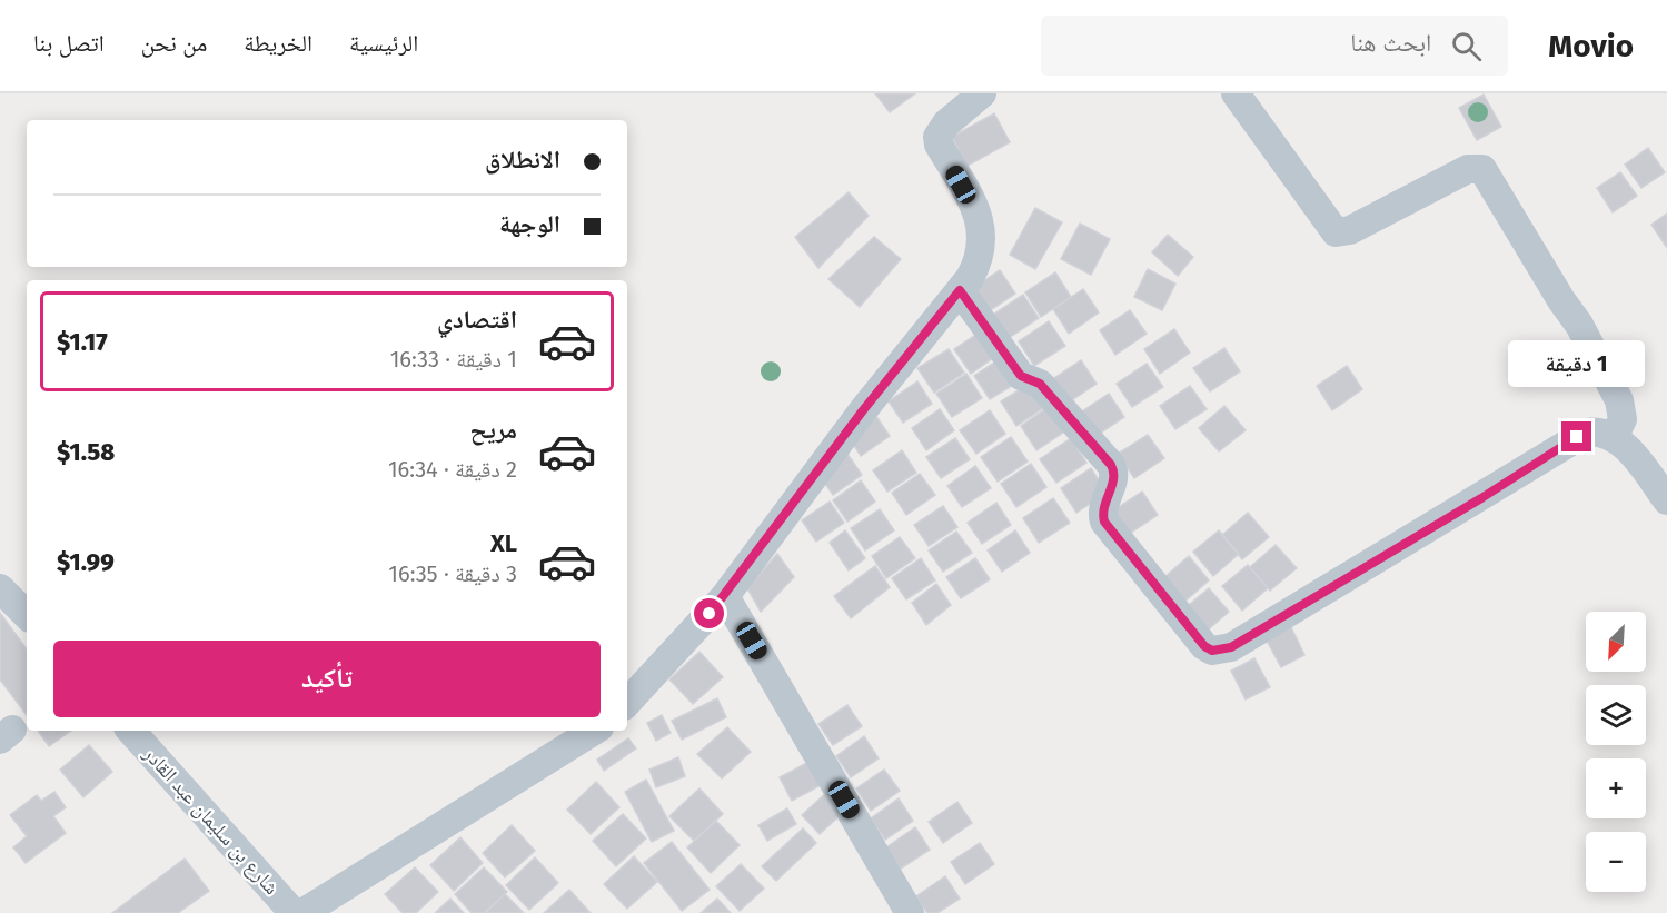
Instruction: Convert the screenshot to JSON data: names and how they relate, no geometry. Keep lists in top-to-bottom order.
{
  "streets": {
    "street": ["شارع بن سليمان عبد القادر"]
  },
  "north": "bottom left",
  "page": {
    "header": "Movio",
    "search": "ابحث هنا",
    "nav": [
      "الرئيسية",
      "الخريطة",
      "من نحن",
      "اتصل بنا"
    ],
    "banner": ["الانطلاق", "الوجهة"],
    "list": [
      {
        "name": "اقتصادي",
        "note": "1 دقيقة · 16:33",
        "value": "$1.17"
      },
      {
        "name": "مريح",
        "note": "2 دقيقة · 16:34",
        "value": "$1.58"
      },
      {
        "name": "XL",
        "note": "3 دقيقة · 16:35",
        "value": "$1.99"
      }
    ],
    "bubble": "1 دقيقة",
    "map_buttons": ["+", "−"],
    "buttons": "تأكيد"
  }
}
